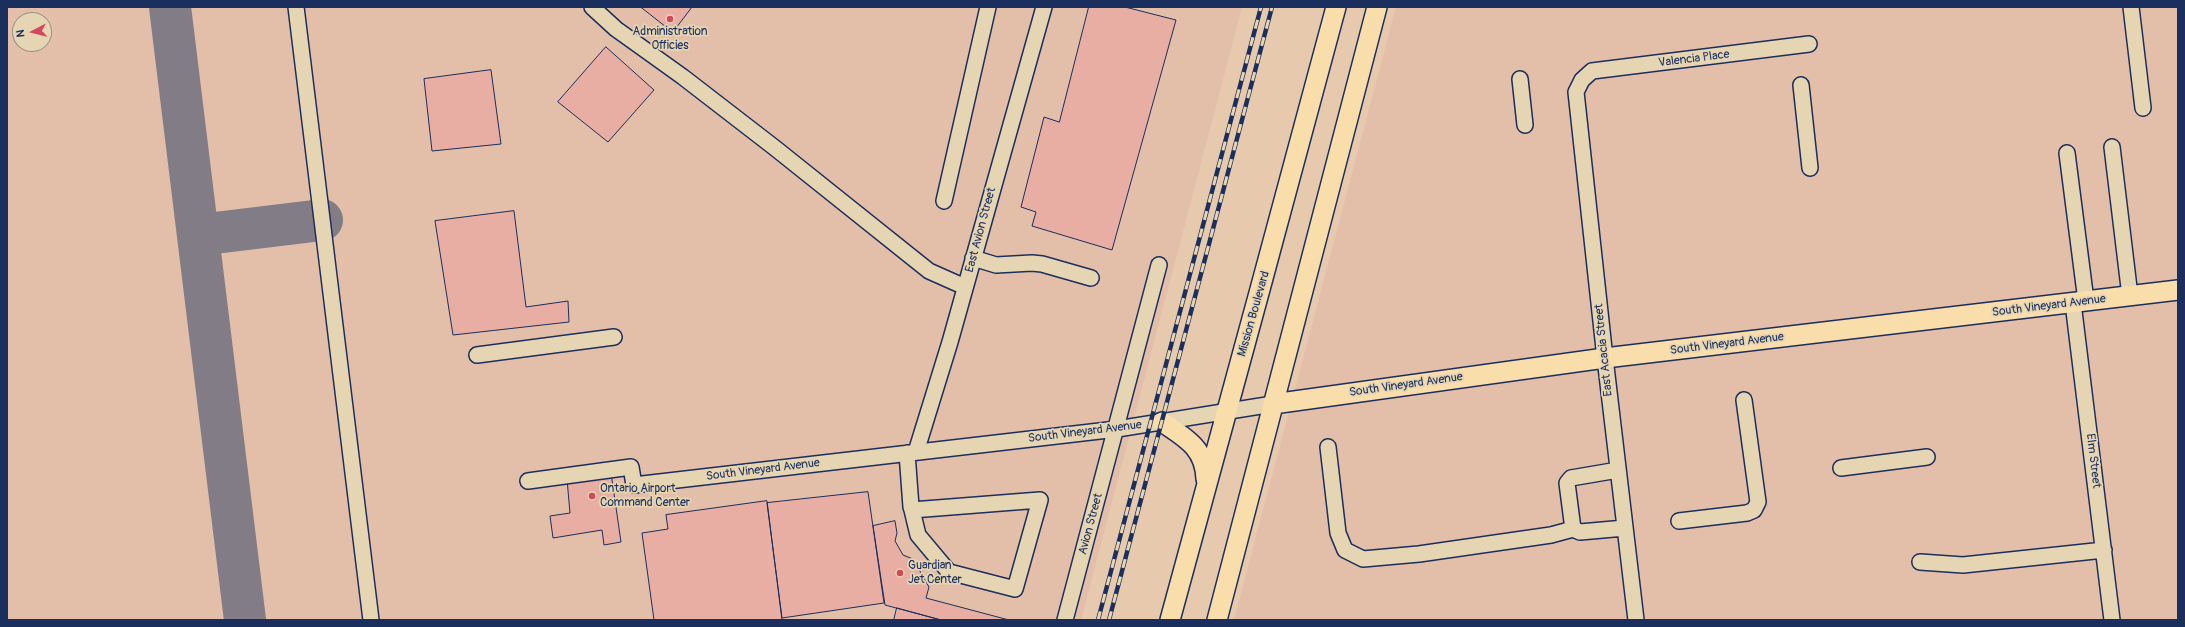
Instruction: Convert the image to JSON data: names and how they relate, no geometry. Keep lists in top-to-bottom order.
{
  "streets": {
    "main road": ["South Vineyard Avenue", "Mission Boulevard"],
    "street": [
      "Valencia Place",
      "East Avion Street",
      "East Acacia Street",
      "Elm Street",
      "Avion Street"
    ]
  },
  "crossings": [
    ["Valencia Place", "East Acacia Street"],
    ["East Avion Street", "South Vineyard Avenue"],
    ["South Vineyard Avenue", "Mission Boulevard"],
    ["South Vineyard Avenue", "East Acacia Street"],
    ["South Vineyard Avenue", "Elm Street"],
    ["South Vineyard Avenue", "Avion Street"]
  ],
  "places": ["Administration Officies", "Ontario Airport Command Center", "Guardian Jet Center"],
  "north": "left"
}
